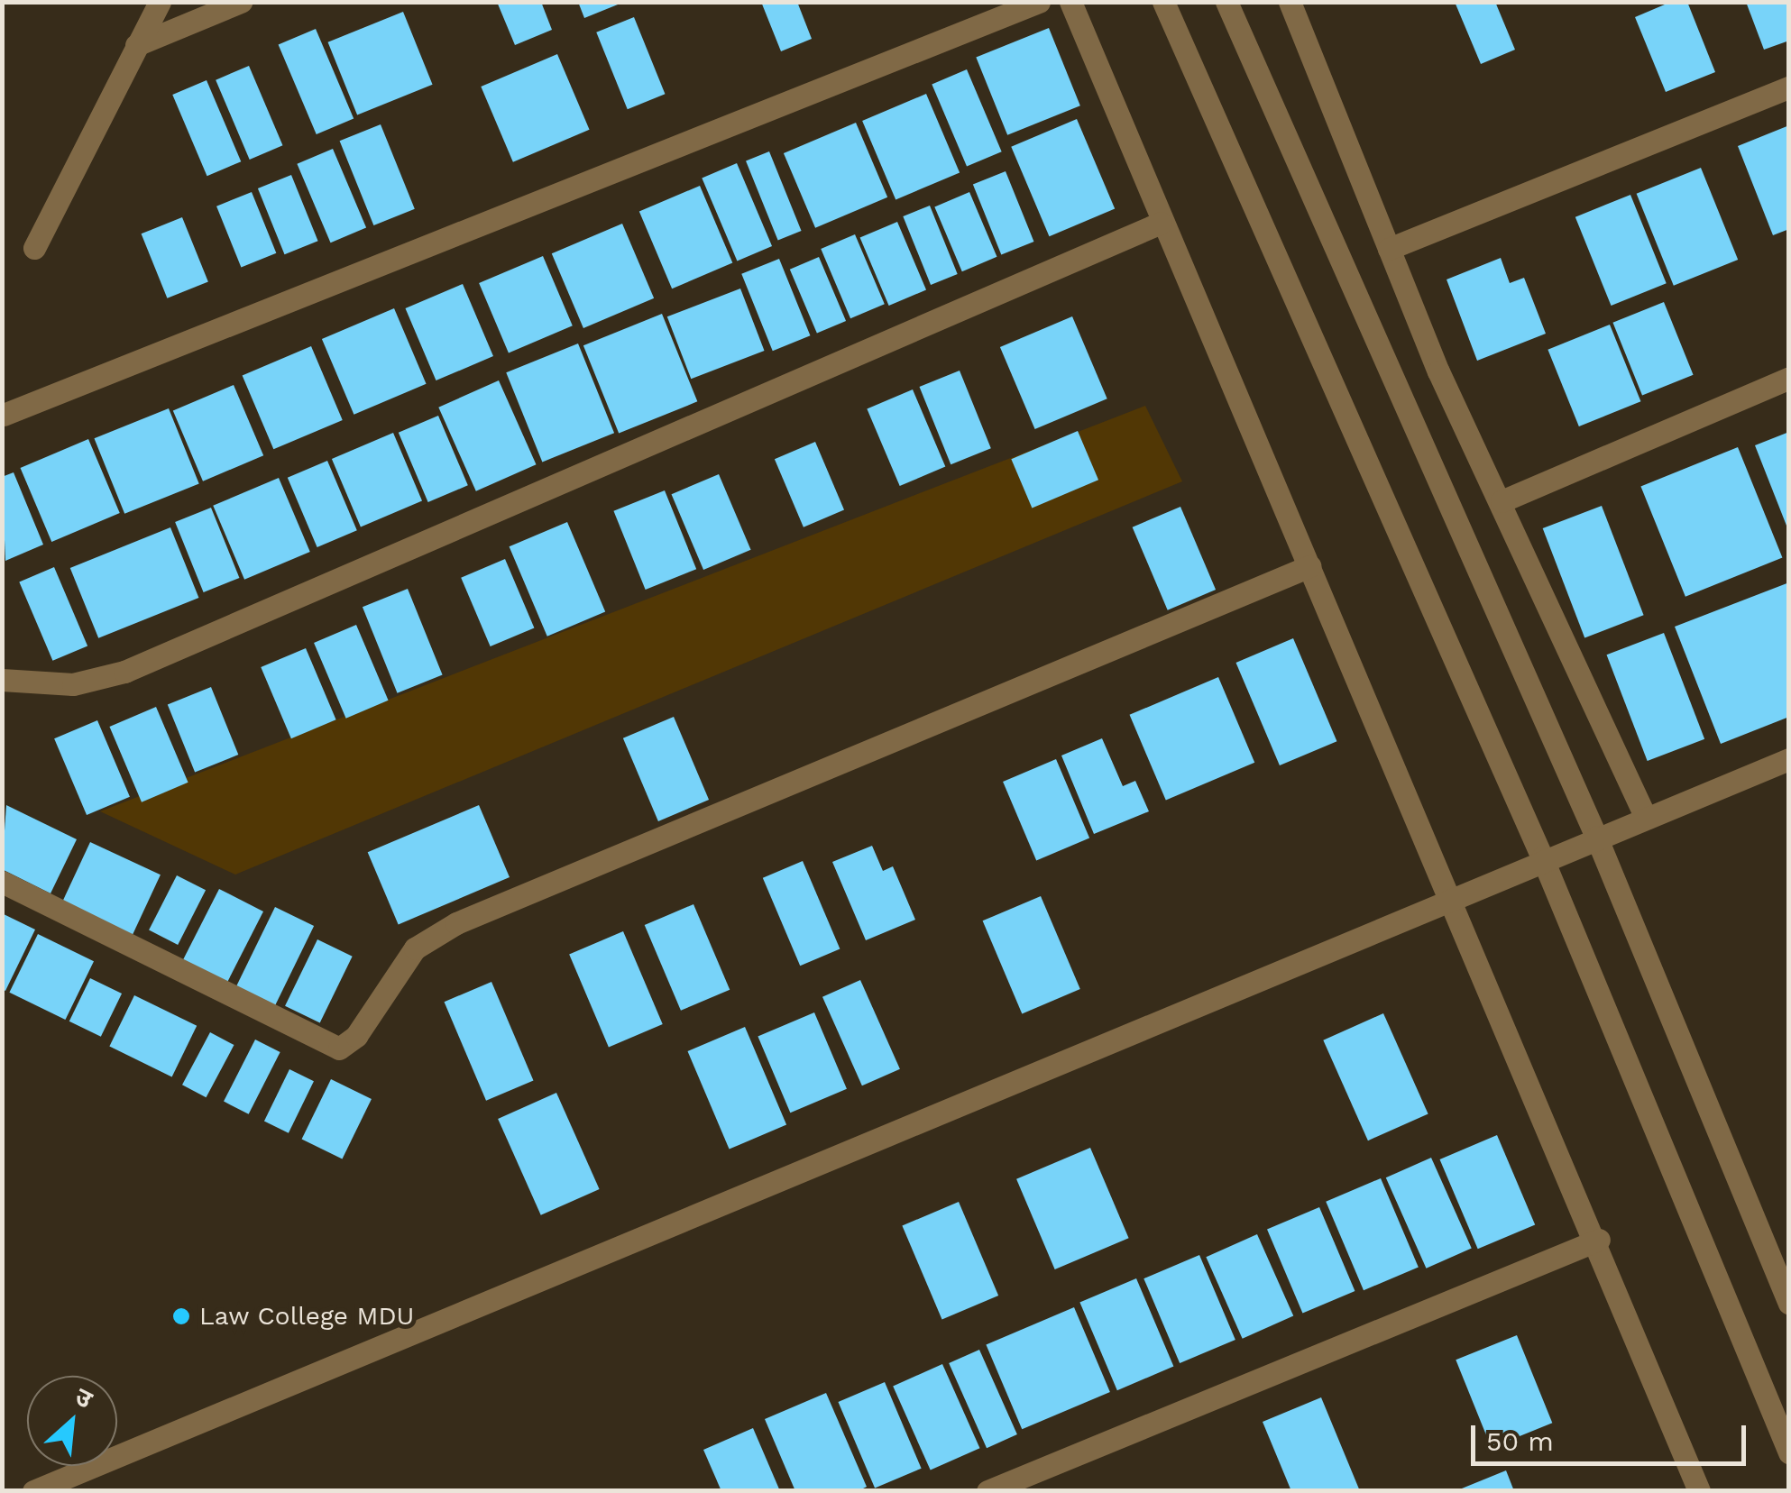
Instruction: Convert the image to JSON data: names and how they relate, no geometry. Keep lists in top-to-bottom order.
{
  "places": ["Law College MDU"],
  "scale_bar": "50 m",
  "north": "top right"
}
